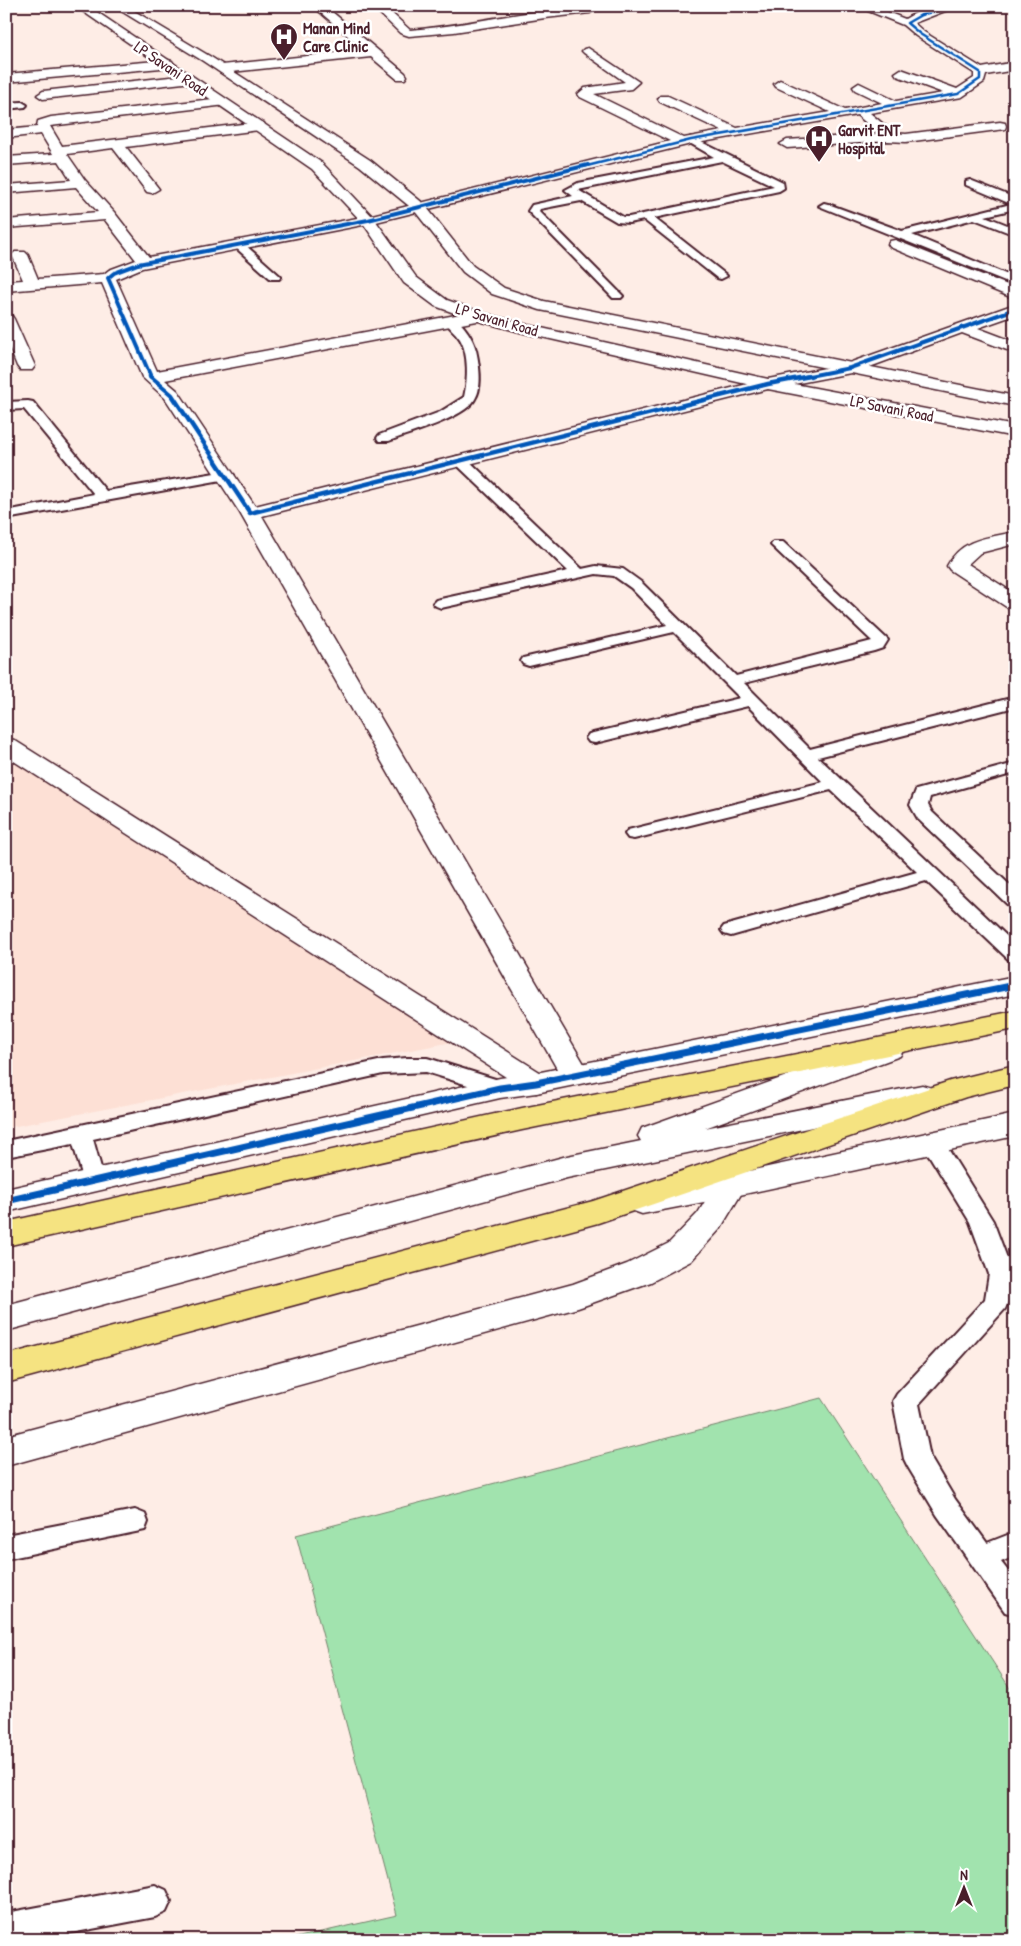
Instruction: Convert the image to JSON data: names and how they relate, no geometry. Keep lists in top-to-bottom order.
{
  "streets": {
    "street": ["LP Savani Road"]
  },
  "places": {
    "hospital": ["Manan Mind Care Clinic", "Garvit ENT Hospital"]
  },
  "north": "top"
}
